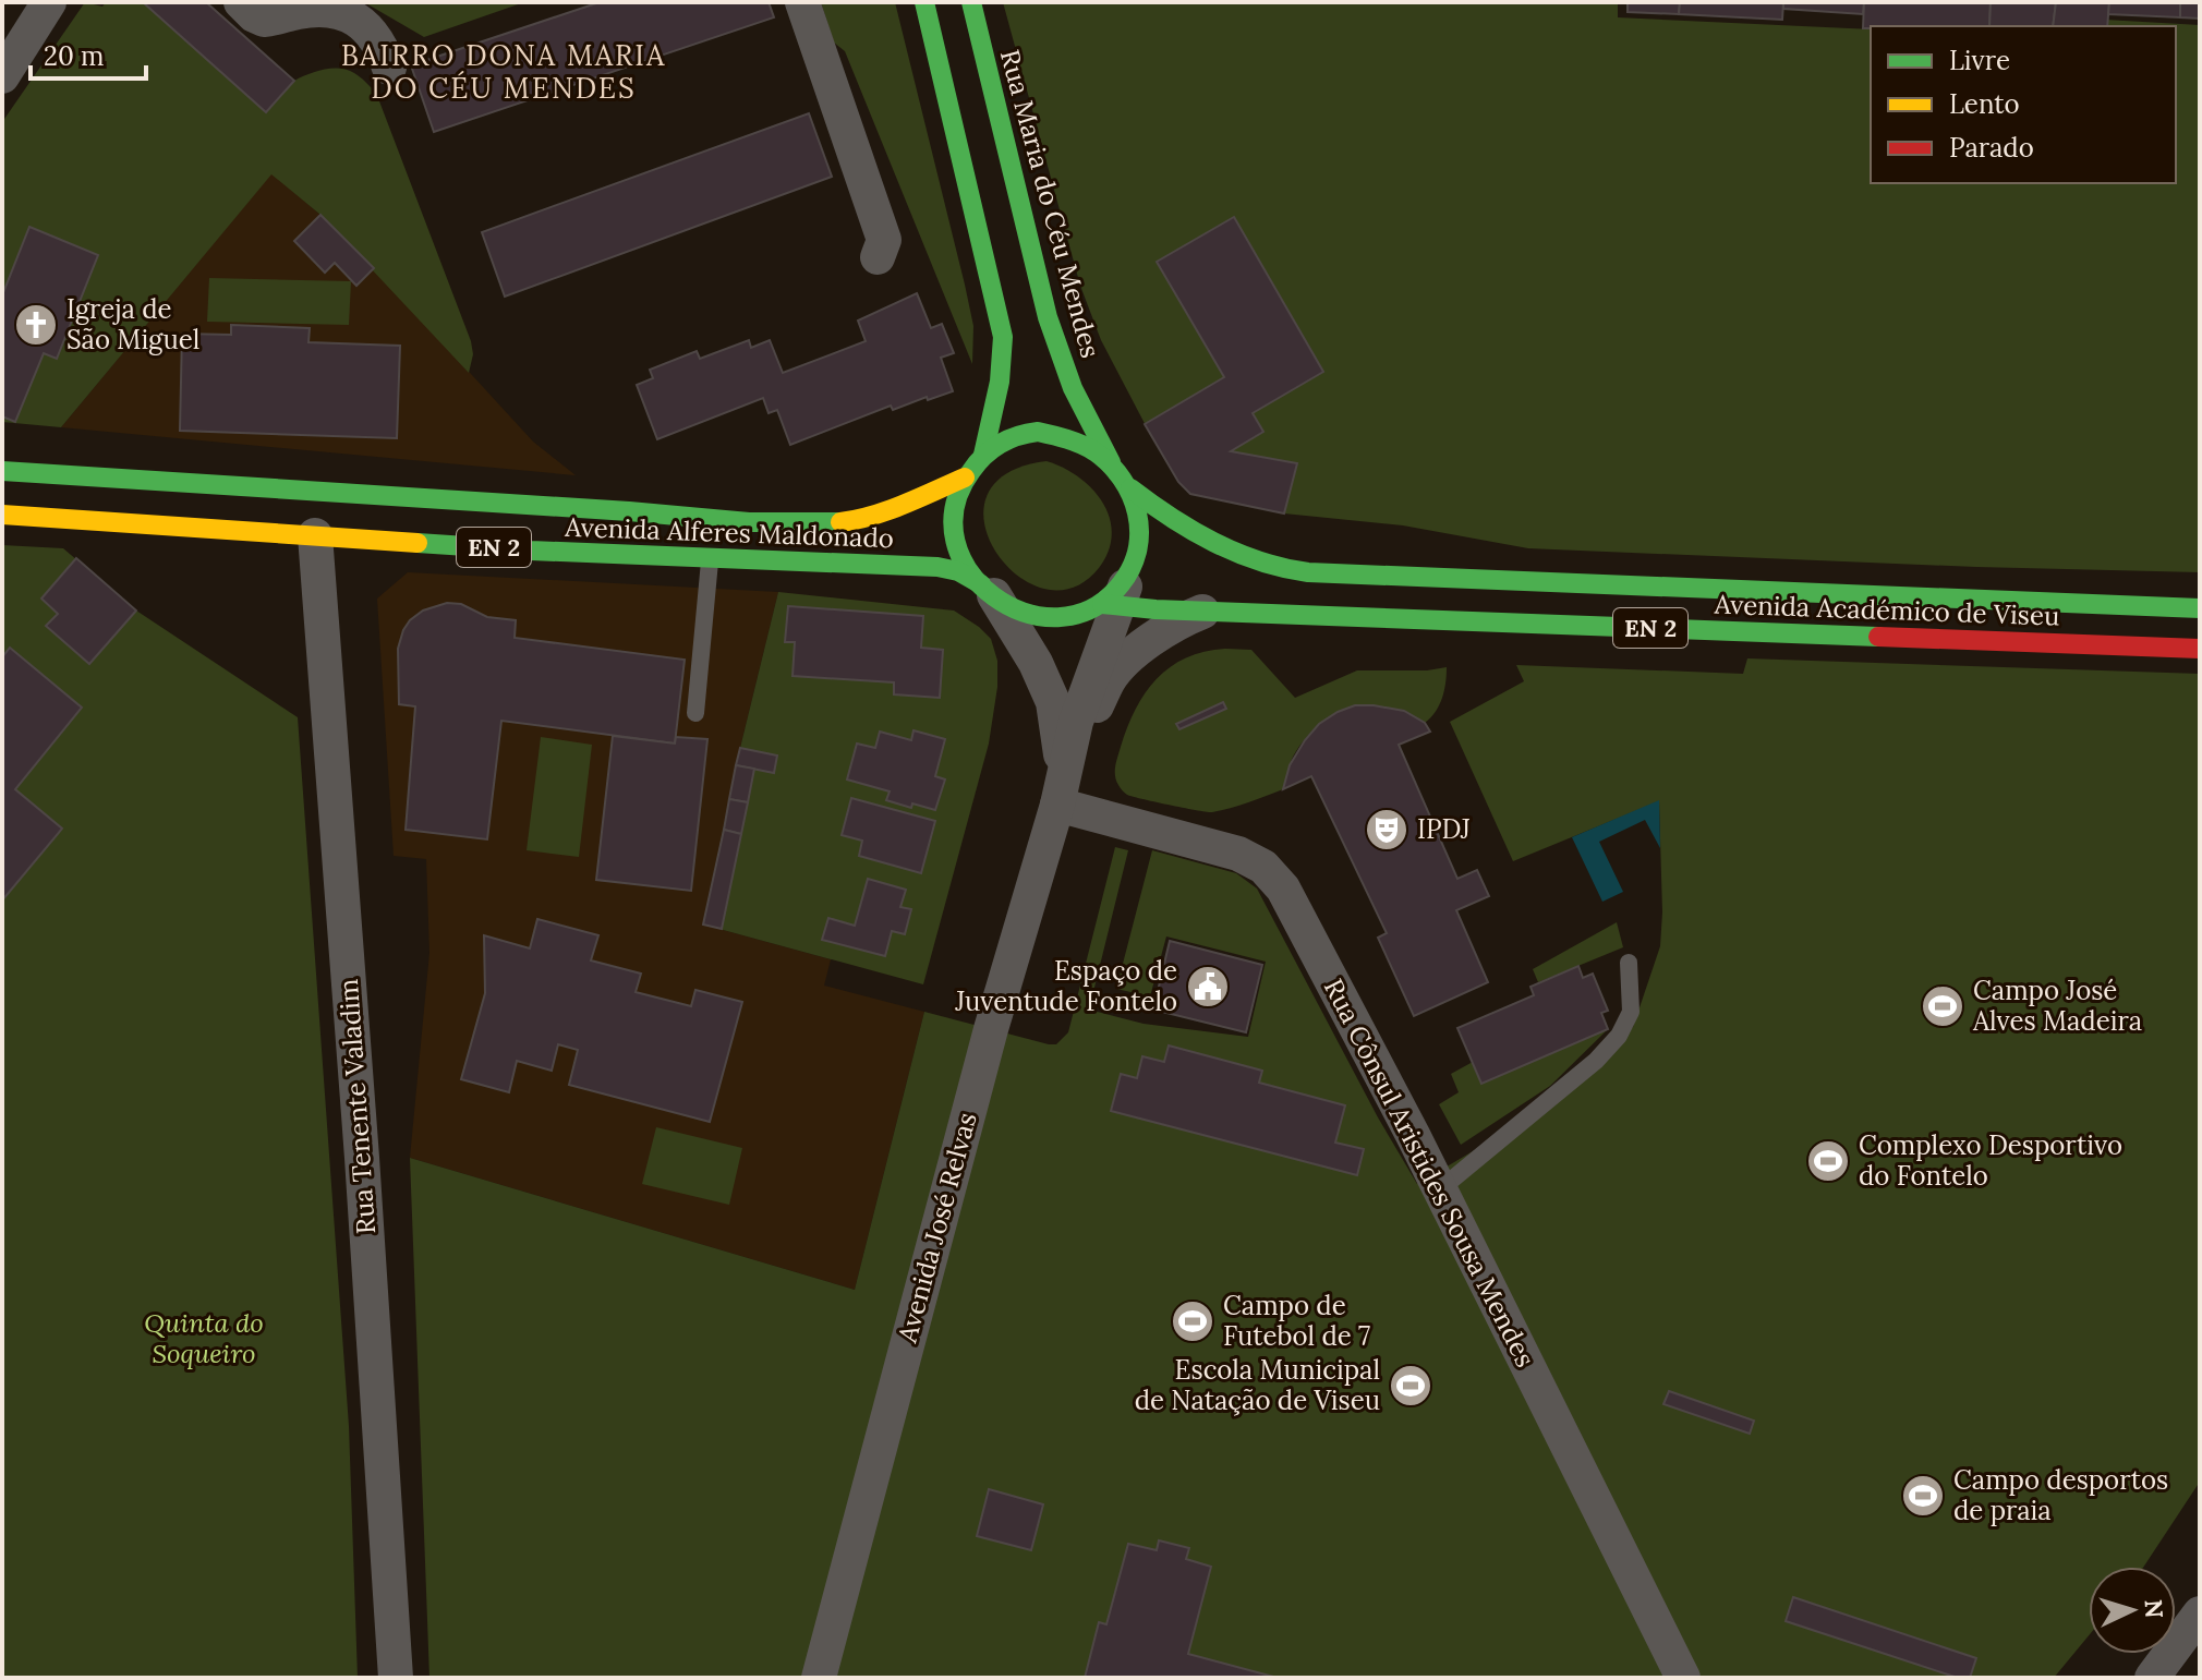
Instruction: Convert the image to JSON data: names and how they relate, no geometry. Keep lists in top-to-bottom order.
{
  "streets": {
    "main road": [
      "Rua Maria do Céu Mendes",
      "Avenida Alferes Maldonado",
      "EN 2",
      "Avenida Académico de Viseu"
    ],
    "street": ["Rua Tenente Valadim", "Rua Cônsul Aristides Sousa Mendes", "Avenida José Relvas"]
  },
  "crossings": [
    ["Rua Maria do Céu Mendes", "Avenida Alferes Maldonado"],
    ["Rua Maria do Céu Mendes", "EN 2"],
    ["Rua Maria do Céu Mendes", "Avenida Académico de Viseu"],
    ["Rua Maria do Céu Mendes", "Avenida José Relvas"],
    ["Avenida Alferes Maldonado", "EN 2"],
    ["Avenida Alferes Maldonado", "Avenida Académico de Viseu"],
    ["Avenida Alferes Maldonado", "Rua Tenente Valadim"],
    ["Avenida Alferes Maldonado", "Avenida José Relvas"],
    ["EN 2", "Avenida Académico de Viseu"],
    ["EN 2", "Avenida José Relvas"],
    ["Avenida Académico de Viseu", "Avenida José Relvas"],
    ["Rua Cônsul Aristides Sousa Mendes", "Avenida José Relvas"]
  ],
  "districts": ["BAIRRO DONA MARIA DO CÉU MENDES"],
  "parks": ["Quinta do Soqueiro"],
  "places": {
    "church": ["Igreja de São Miguel"],
    "theatre": ["IPDJ"],
    "public building": ["Espaço de Juventude Fontelo"],
    "sports": [
      "Campo José Alves Madeira",
      "Complexo Desportivo do Fontelo",
      "Campo de Futebol de 7",
      "Escola Municipal de Natação de Viseu",
      "Campo desportos de praia"
    ]
  },
  "legend": ["Livre", "Lento", "Parado"],
  "scale_bar": "20 m",
  "north": "right"
}
